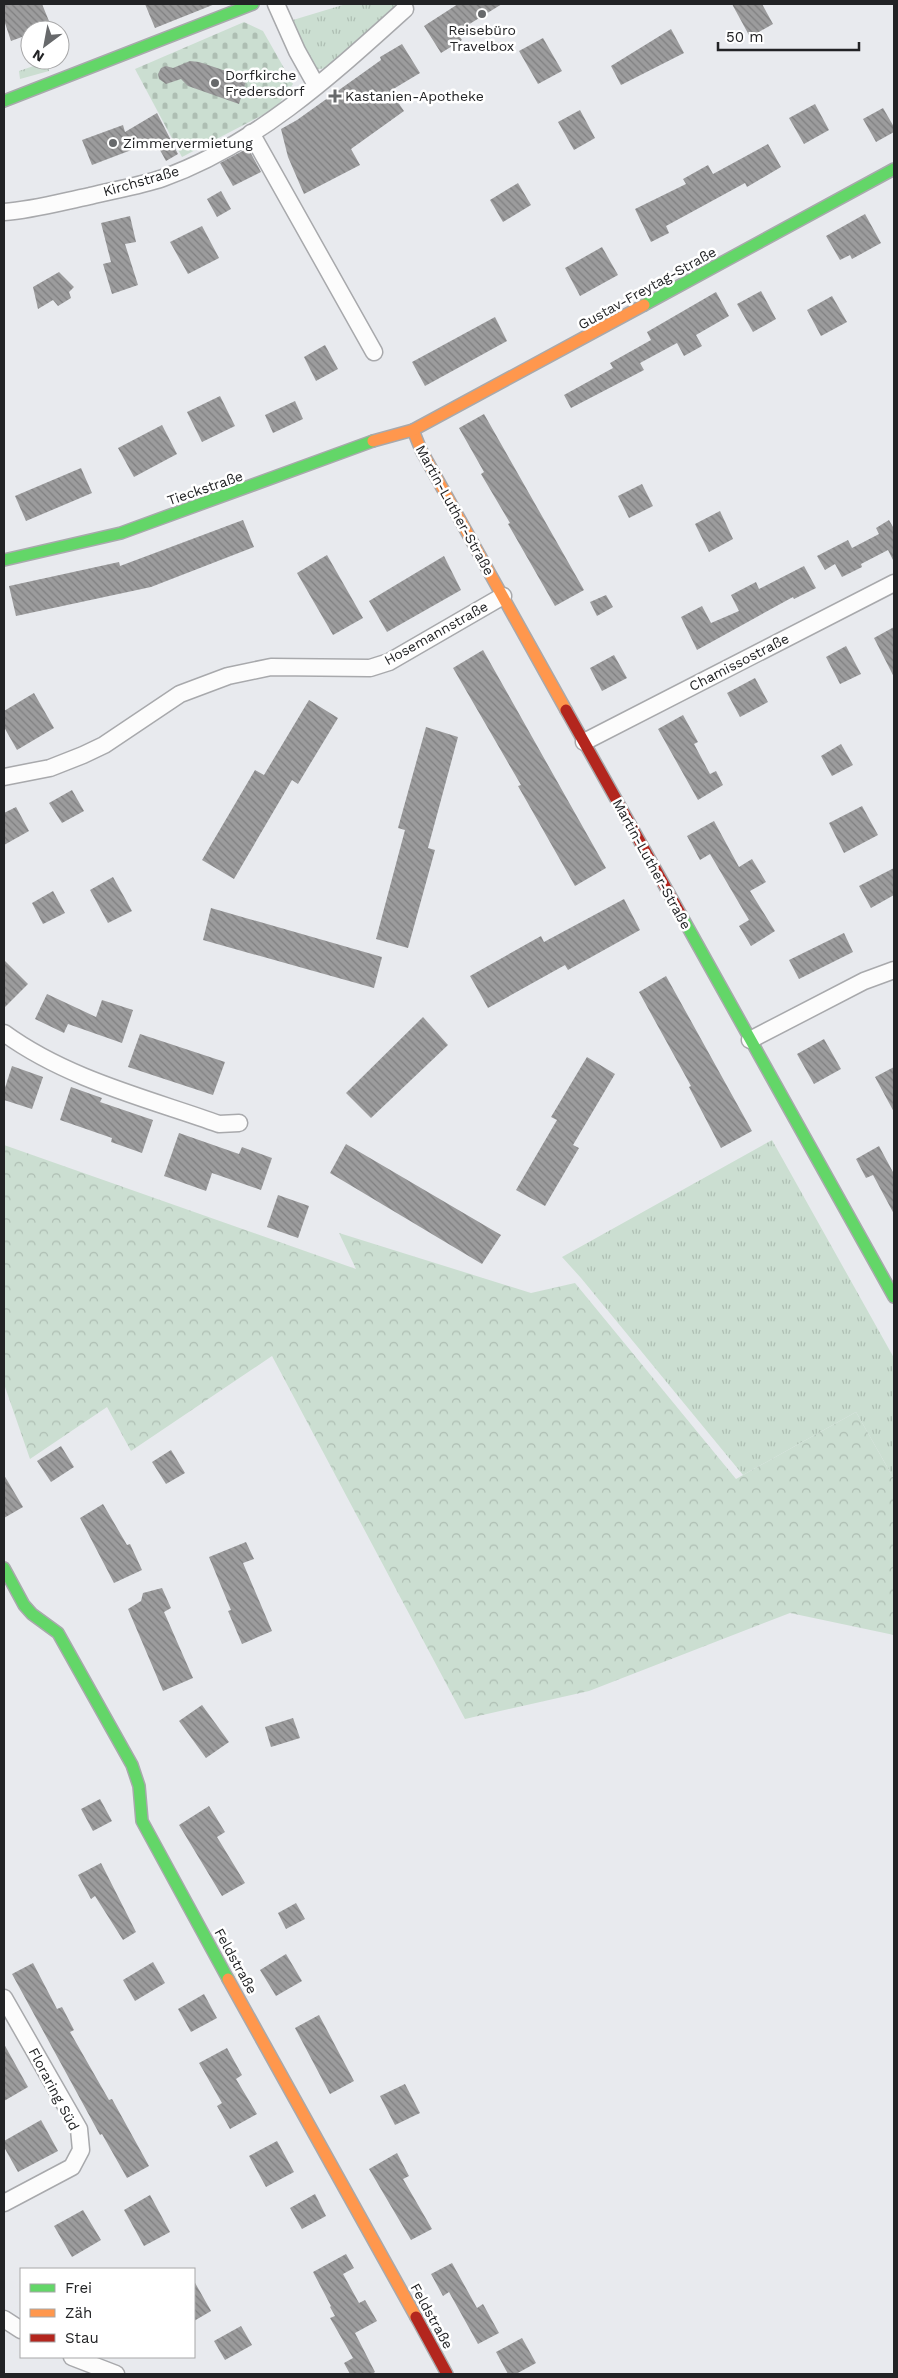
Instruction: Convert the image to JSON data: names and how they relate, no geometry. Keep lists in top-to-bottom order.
{
  "streets": {
    "street": [
      "Kirchstraße",
      "Gustav-Freytag-Straße",
      "Tieckstraße",
      "Martin-Luther-Straße",
      "Hosemannstraße",
      "Chamissostraße",
      "Feldstraße",
      "Floraring Süd"
    ]
  },
  "crossings": [
    ["Gustav-Freytag-Straße", "Tieckstraße"],
    ["Gustav-Freytag-Straße", "Martin-Luther-Straße"],
    ["Tieckstraße", "Martin-Luther-Straße"],
    ["Martin-Luther-Straße", "Hosemannstraße"],
    ["Martin-Luther-Straße", "Chamissostraße"]
  ],
  "places": {
    "other": ["Reisebüro Travelbox", "Dorfkirche Fredersdorf", "Zimmervermietung"],
    "health": ["Kastanien-Apotheke"]
  },
  "legend": ["Frei", "Zäh", "Stau"],
  "scale_bar": "50 m",
  "north": "bottom left"
}
